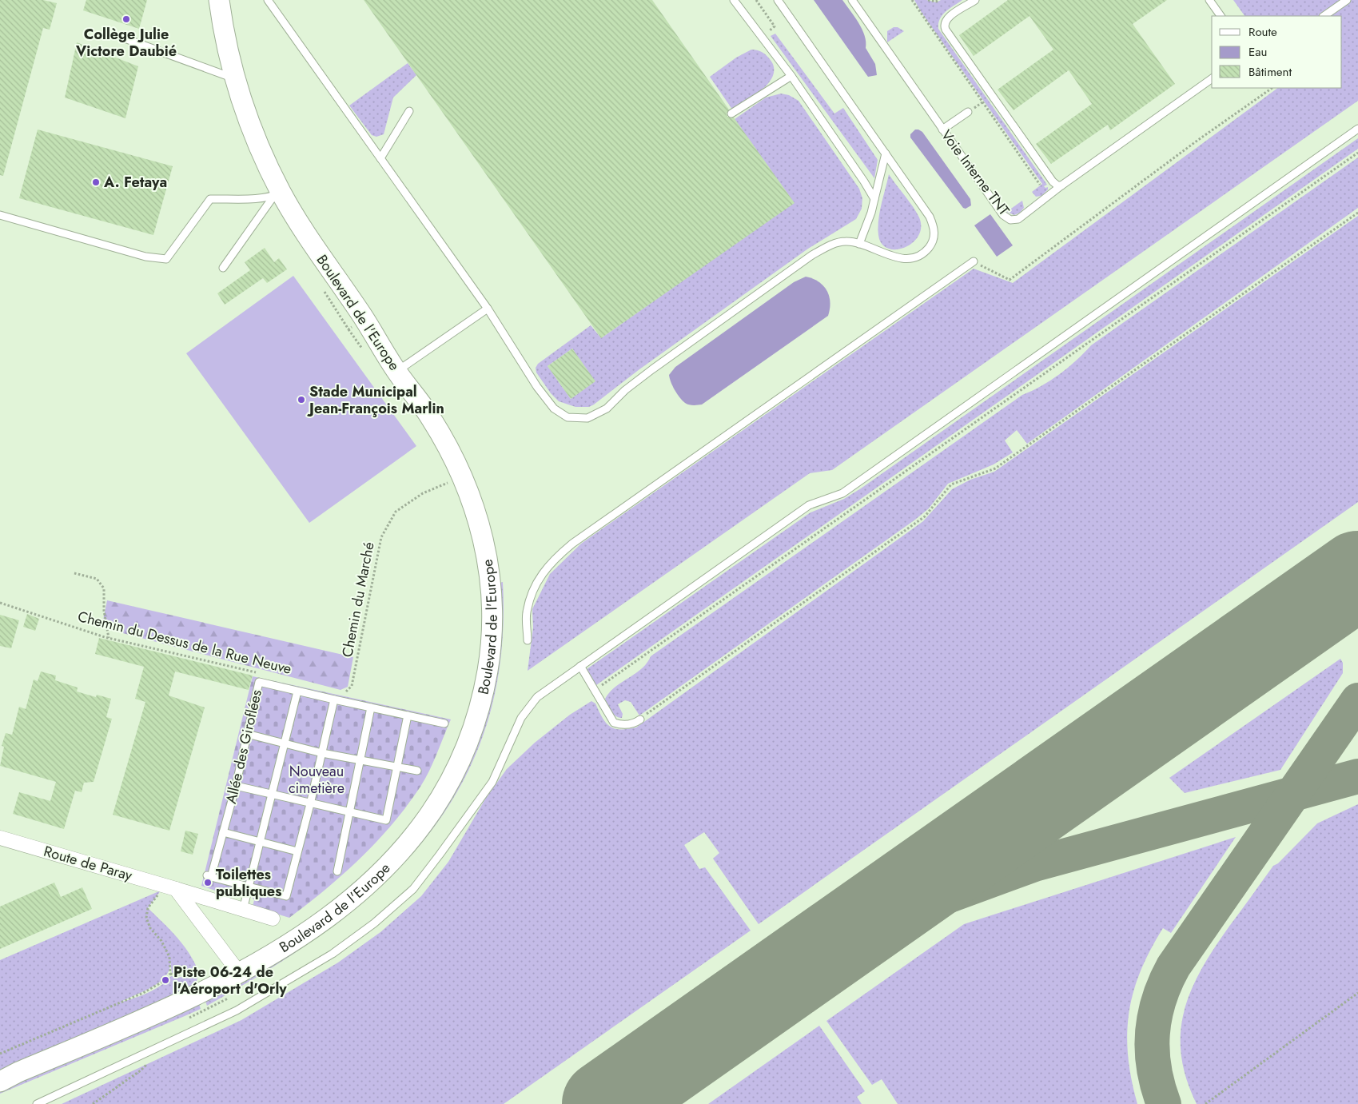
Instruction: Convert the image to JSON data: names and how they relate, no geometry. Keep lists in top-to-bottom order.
{
  "streets": {
    "main road": ["Boulevard de l'Europe"],
    "street": ["Route de Paray"],
    "lane": ["Voie Interne TNT", "Allée des Giroflées"],
    "path": ["Chemin du Marché", "Chemin du Dessus de la Rue Neuve"]
  },
  "crossings": [
    ["Boulevard de l'Europe", "Chemin du Marché"]
  ],
  "parks": ["Nouveau cimetière"],
  "places": [
    "Collège Julie Victore Daubié",
    "A. Fetaya",
    "Stade Municipal Jean-François Marlin",
    "Toilettes publiques",
    "Piste 06-24 de l'Aéroport d'Orly"
  ],
  "legend": ["Route", "Eau", "Bâtiment"]
}
